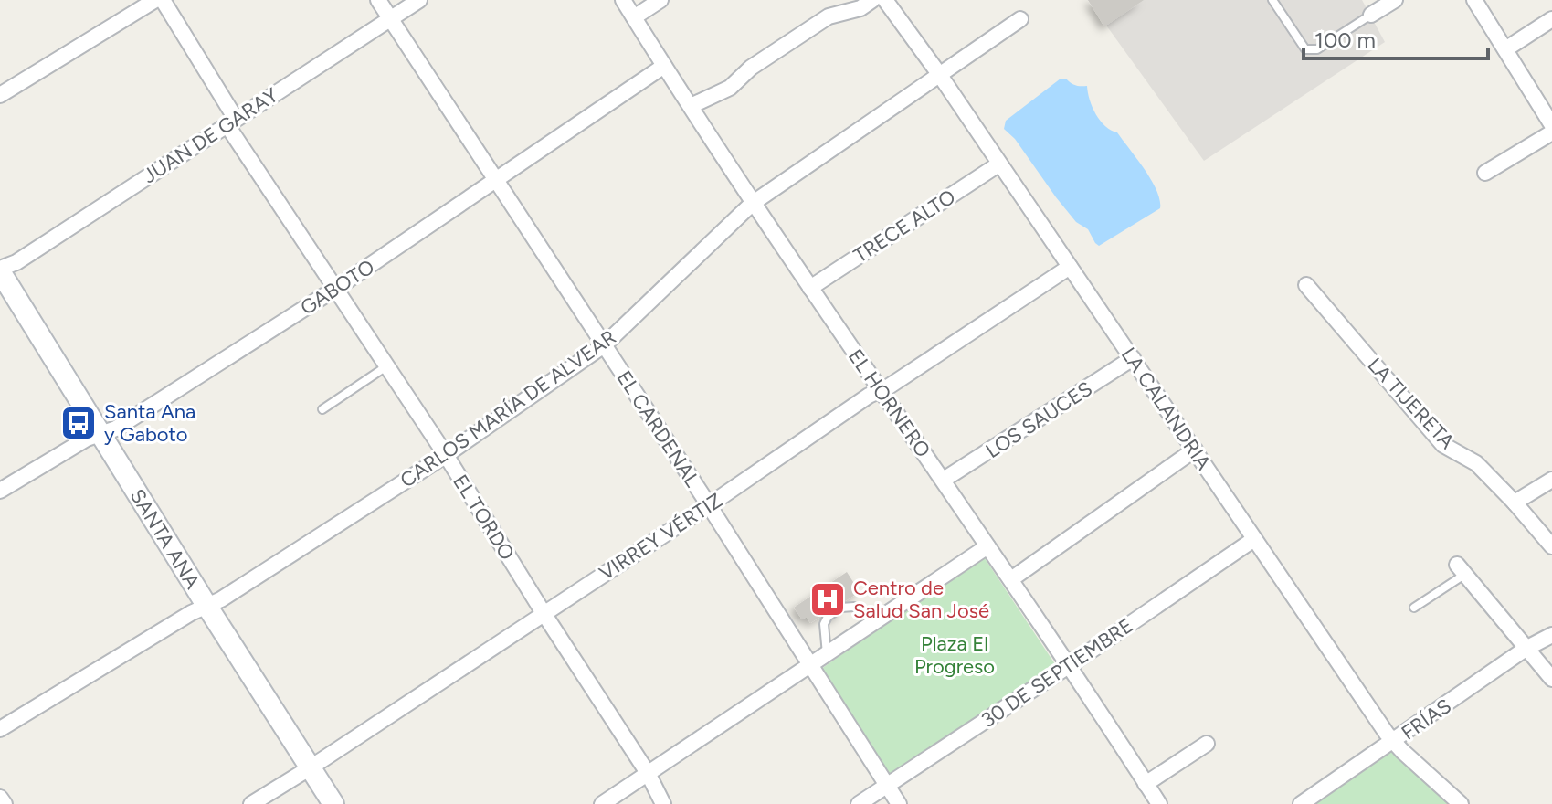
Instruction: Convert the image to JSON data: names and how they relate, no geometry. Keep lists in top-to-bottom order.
{
  "streets": {
    "street": [
      "JUAN DE GARAY",
      "TRECE ALTO",
      "GABOTO",
      "EL HORNERO",
      "LA TIJERETA",
      "CARLOS MARÍA DE ALVEAR",
      "LA CALANDRIA",
      "LOS SAUCES",
      "EL CARDENAL",
      "EL TORDO",
      "VIRREY VÉRTIZ",
      "SANTA ANA",
      "30 DE SEPTIEMBRE",
      "FRÍAS"
    ]
  },
  "crossings": [
    ["JUAN DE GARAY", "EL CARDENAL"],
    ["JUAN DE GARAY", "EL TORDO"],
    ["JUAN DE GARAY", "SANTA ANA"],
    ["TRECE ALTO", "EL HORNERO"],
    ["TRECE ALTO", "LA CALANDRIA"],
    ["GABOTO", "EL HORNERO"],
    ["GABOTO", "EL CARDENAL"],
    ["GABOTO", "EL TORDO"],
    ["GABOTO", "SANTA ANA"],
    ["EL HORNERO", "CARLOS MARÍA DE ALVEAR"],
    ["EL HORNERO", "LOS SAUCES"],
    ["EL HORNERO", "VIRREY VÉRTIZ"],
    ["EL HORNERO", "30 DE SEPTIEMBRE"],
    ["CARLOS MARÍA DE ALVEAR", "LA CALANDRIA"],
    ["CARLOS MARÍA DE ALVEAR", "EL CARDENAL"],
    ["CARLOS MARÍA DE ALVEAR", "EL TORDO"],
    ["CARLOS MARÍA DE ALVEAR", "SANTA ANA"],
    ["LA CALANDRIA", "LOS SAUCES"],
    ["LA CALANDRIA", "VIRREY VÉRTIZ"],
    ["LA CALANDRIA", "30 DE SEPTIEMBRE"],
    ["LA CALANDRIA", "FRÍAS"],
    ["EL CARDENAL", "VIRREY VÉRTIZ"],
    ["EL CARDENAL", "30 DE SEPTIEMBRE"],
    ["EL TORDO", "VIRREY VÉRTIZ"],
    ["VIRREY VÉRTIZ", "SANTA ANA"]
  ],
  "parks": ["Plaza El Progreso"],
  "places": {
    "bus stop": ["Santa Ana y Gaboto"],
    "hospital": ["Centro de Salud San José"]
  },
  "scale_bar": "100 m"
}
